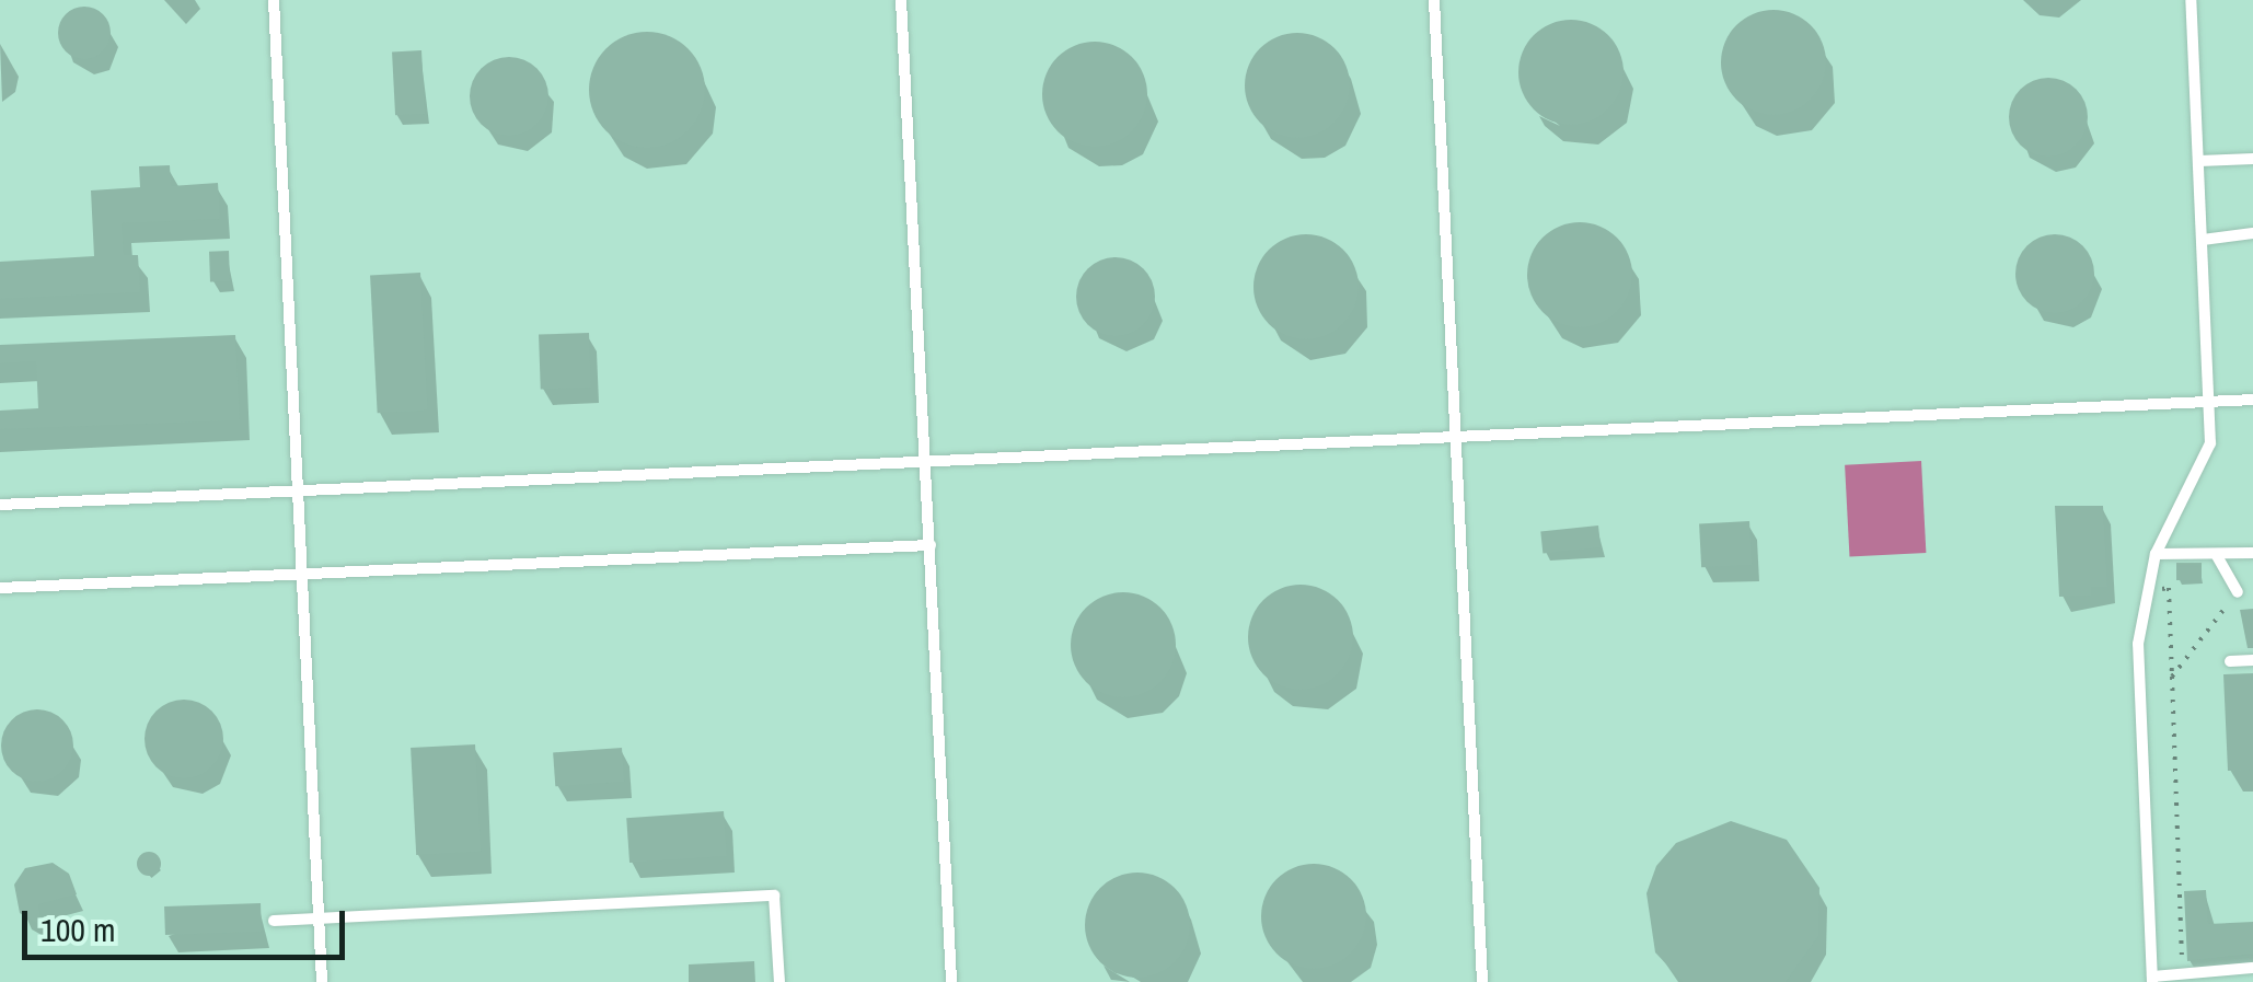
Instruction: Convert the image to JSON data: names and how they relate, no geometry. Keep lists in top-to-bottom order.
{
  "scale_bar": "100 m"
}
